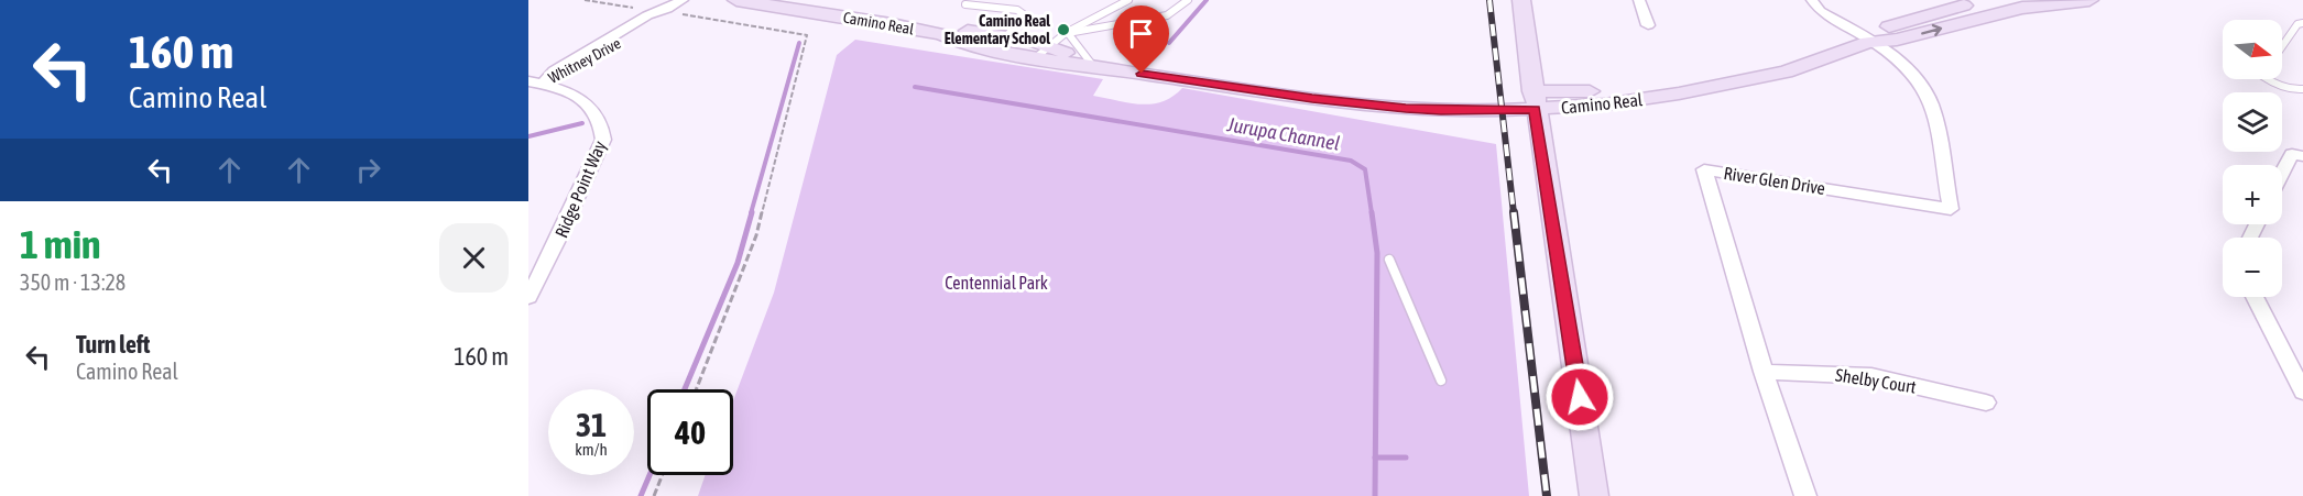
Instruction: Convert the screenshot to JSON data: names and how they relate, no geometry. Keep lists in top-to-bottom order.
{
  "streets": {
    "main road": ["Camino Real"],
    "street": [
      "Whitney Drive",
      "River Glen Drive",
      "Ridge Point Way",
      "Shelby Court"
    ]
  },
  "crossings": [
    ["Camino Real", "River Glen Drive"],
    ["Whitney Drive", "Ridge Point Way"],
    ["River Glen Drive", "Shelby Court"]
  ],
  "water": ["Jurupa Channel"],
  "parks": ["Centennial Park"],
  "places": ["Camino Real Elementary School"],
  "north": "right",
  "page": {
    "turn": ["160 m", "Camino Real"],
    "map_buttons": ["+", "−"],
    "heading": ["1 min", "350 m · 13:28"],
    "list": [
      {
        "name": "Turn left",
        "note": "Camino Real",
        "value": "160 m"
      }
    ],
    "speed": "31 km/h",
    "limit": "40"
  }
}
